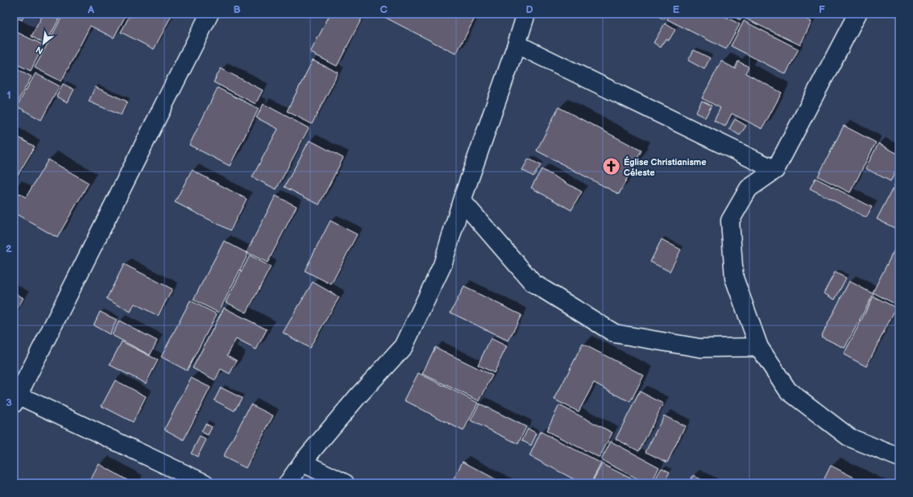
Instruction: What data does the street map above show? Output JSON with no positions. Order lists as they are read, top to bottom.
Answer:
{
  "places": {
    "church": ["Église Christianisme Céleste"]
  },
  "north": "bottom left",
  "grid": {
    "columns": [
      "A",
      "B",
      "C",
      "D",
      "E",
      "F"
    ],
    "rows": ["1", "2", "3"]
  }
}
